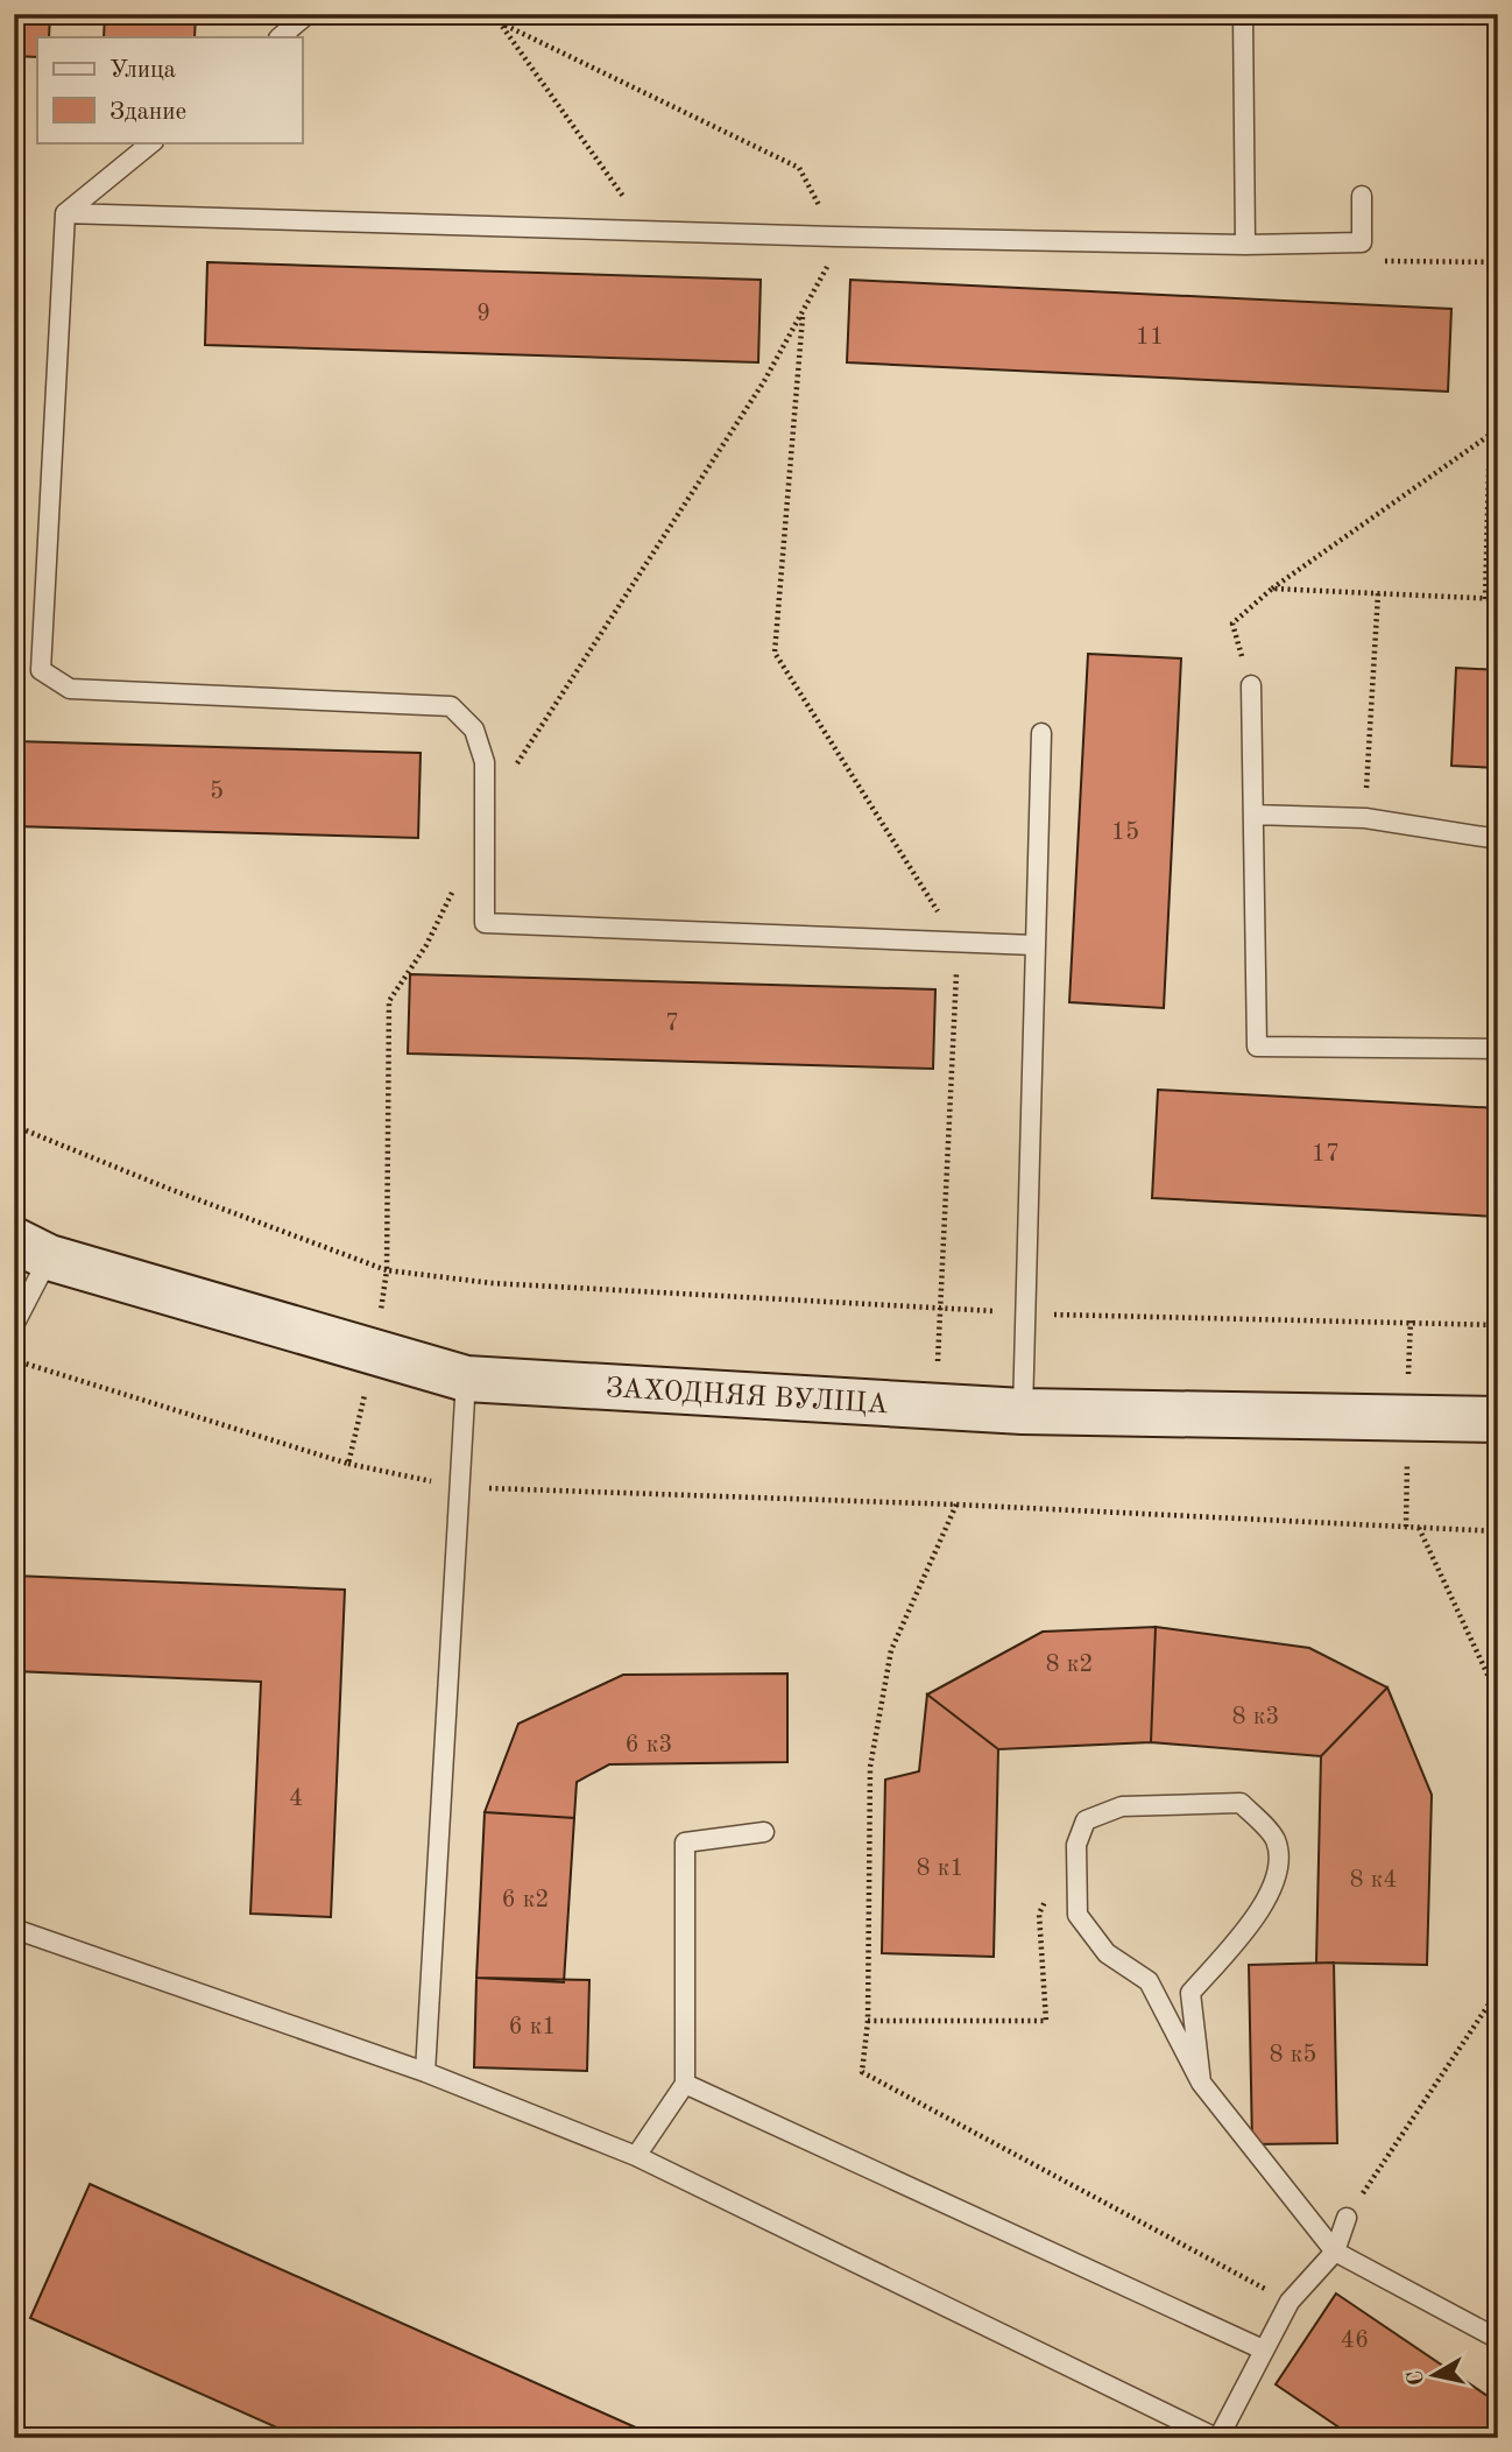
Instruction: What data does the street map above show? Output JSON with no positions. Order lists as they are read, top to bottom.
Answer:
{
  "streets": {
    "street": ["ЗАХОДНЯЯ ВУЛІЦА"]
  },
  "house_numbers": [
    "9",
    "11",
    "5",
    "15",
    "7",
    "17",
    "8 к2",
    "8 к3",
    "6 к3",
    "4",
    "8 к1",
    "8 к4",
    "6 к2",
    "6 к1",
    "8 к5",
    "46"
  ],
  "legend": ["Улица", "Здание"],
  "north": "left"
}
